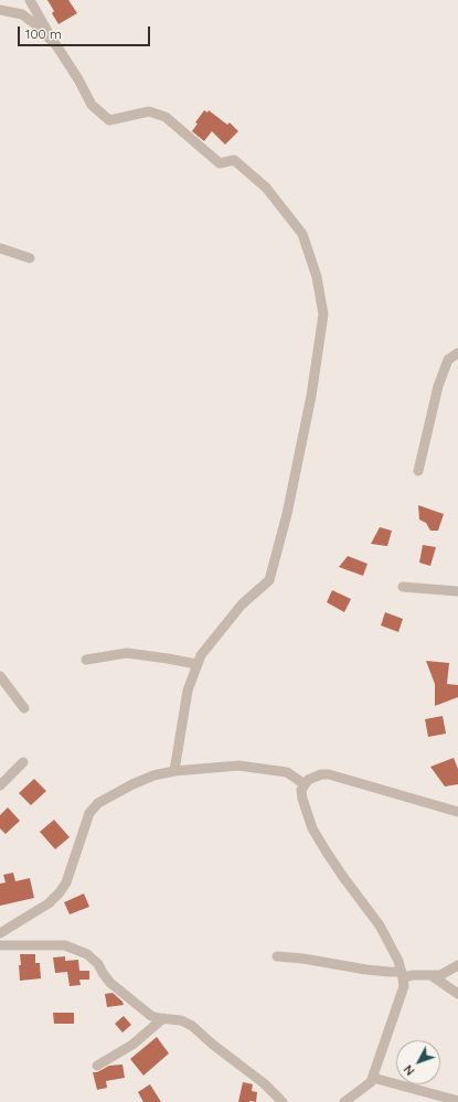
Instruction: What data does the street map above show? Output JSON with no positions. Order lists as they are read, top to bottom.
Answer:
{
  "scale_bar": "100 m",
  "north": "bottom left"
}
